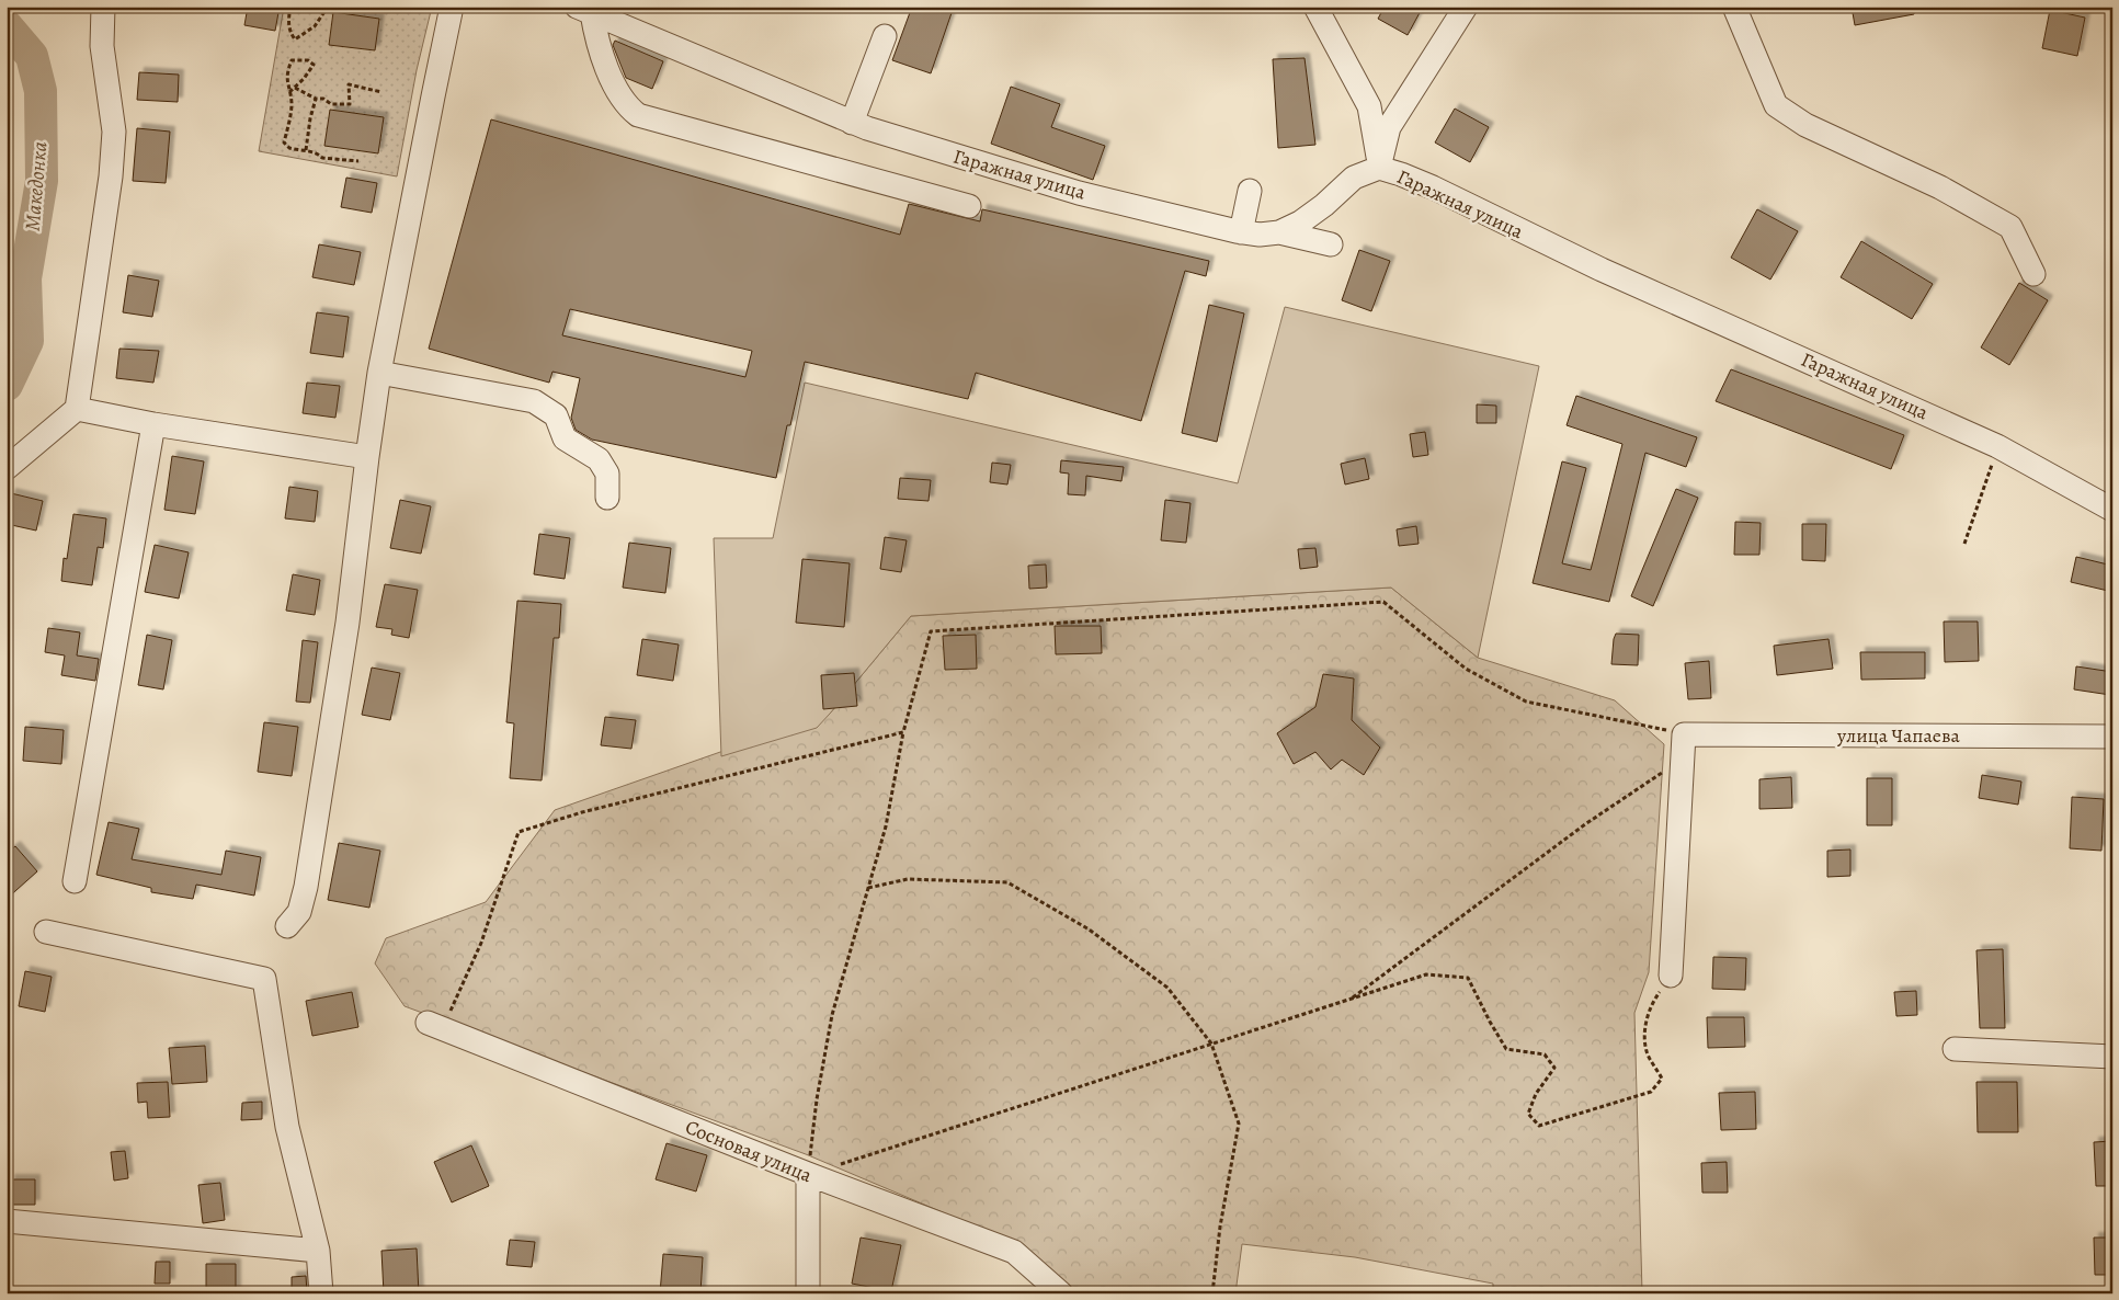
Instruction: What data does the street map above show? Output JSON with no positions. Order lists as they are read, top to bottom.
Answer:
{
  "streets": {
    "street": ["Гаражная улица", "улица Чапаева", "Сосновая улица"]
  },
  "water": ["Македонка"]
}
